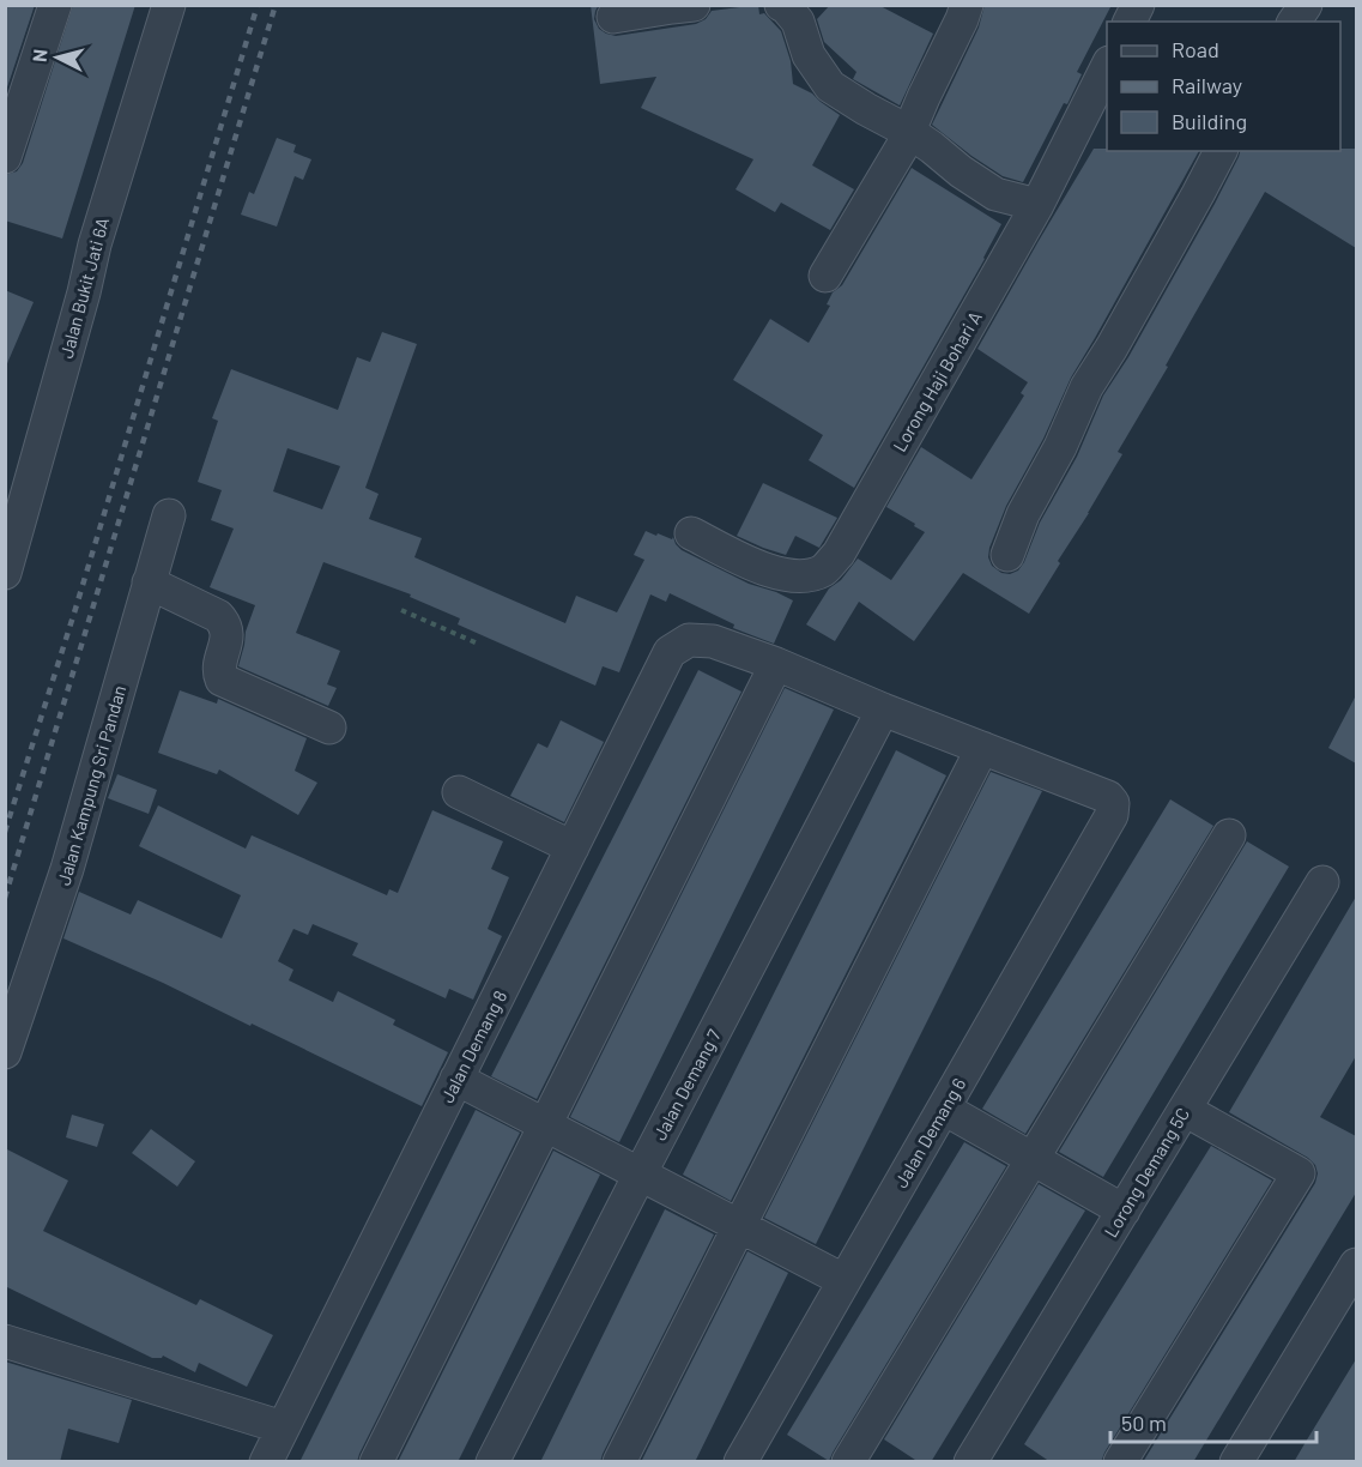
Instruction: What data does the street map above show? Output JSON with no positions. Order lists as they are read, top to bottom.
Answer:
{
  "streets": {
    "street": [
      "Jalan Bukit Jati 6A",
      "Lorong Haji Bohari A",
      "Jalan Kampung Sri Pandan",
      "Jalan Demang 8",
      "Jalan Demang 7",
      "Jalan Demang 6",
      "Lorong Demang 5C"
    ]
  },
  "legend": ["Road", "Railway", "Building"],
  "scale_bar": "50 m",
  "north": "left"
}
